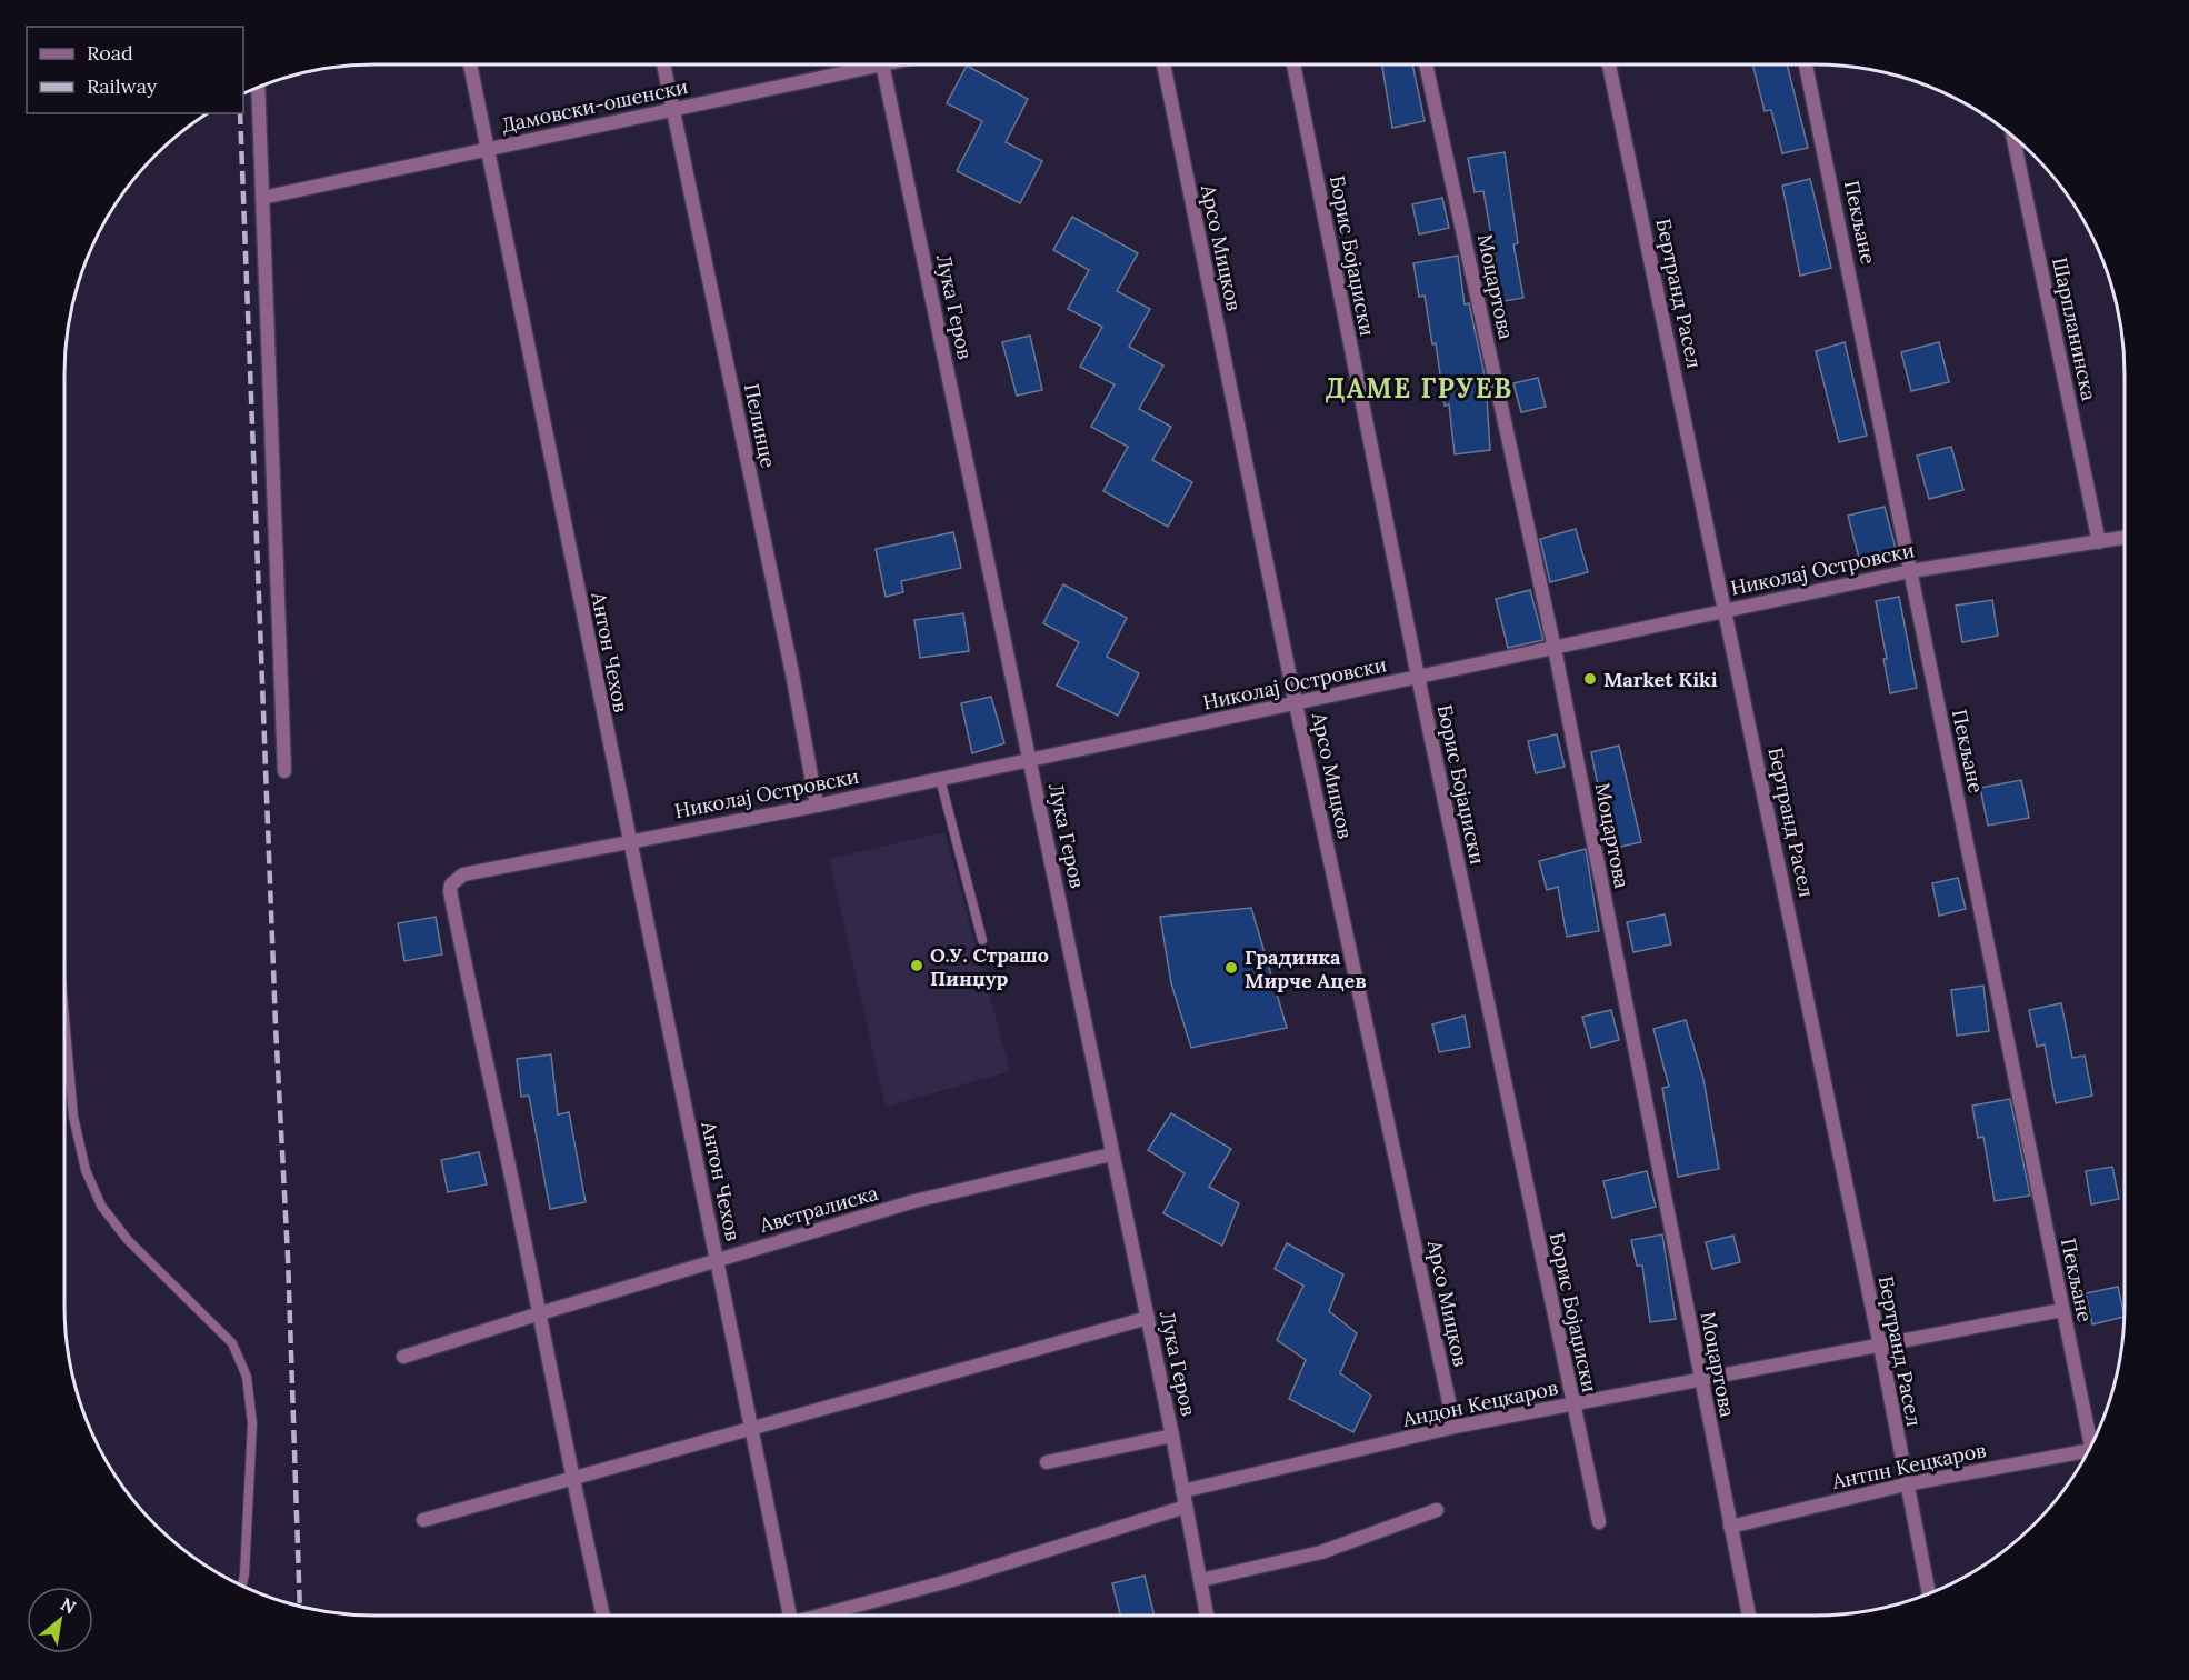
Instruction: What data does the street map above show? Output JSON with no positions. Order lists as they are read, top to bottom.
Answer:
{
  "streets": {
    "street": [
      "Дамовски-ошенски",
      "Пекљане",
      "Арсо Мицков",
      "Борис Бојаџиски",
      "Моцартова",
      "Бертранд Расел",
      "Лука Геров",
      "Шарпланинска",
      "Пелинце",
      "Николај Островски",
      "Антон Чехов",
      "Австралиска",
      "Андон Кецкаров",
      "Антпн Кецкаров"
    ]
  },
  "crossings": [
    ["Дамовски-ошенски", "Пелинце"],
    ["Дамовски-ошенски", "Антон Чехов"],
    ["Пекљане", "Николај Островски"],
    ["Пекљане", "Андон Кецкаров"],
    ["Арсо Мицков", "Николај Островски"],
    ["Арсо Мицков", "Андон Кецкаров"],
    ["Борис Бојаџиски", "Николај Островски"],
    ["Борис Бојаџиски", "Андон Кецкаров"],
    ["Моцартова", "Николај Островски"],
    ["Моцартова", "Андон Кецкаров"],
    ["Моцартова", "Антпн Кецкаров"],
    ["Бертранд Расел", "Николај Островски"],
    ["Бертранд Расел", "Андон Кецкаров"],
    ["Бертранд Расел", "Антпн Кецкаров"],
    ["Лука Геров", "Николај Островски"],
    ["Лука Геров", "Австралиска"],
    ["Лука Геров", "Андон Кецкаров"],
    ["Шарпланинска", "Николај Островски"],
    ["Пелинце", "Николај Островски"],
    ["Николај Островски", "Антон Чехов"],
    ["Николај Островски", "Австралиска"],
    ["Антон Чехов", "Австралиска"]
  ],
  "districts": ["ДАМЕ ГРУЕВ"],
  "places": ["Market Kiki", "О.У. Страшо Пинџур", "Градинка Мирче Ацев"],
  "legend": ["Road", "Railway"],
  "north": "top right"
}
